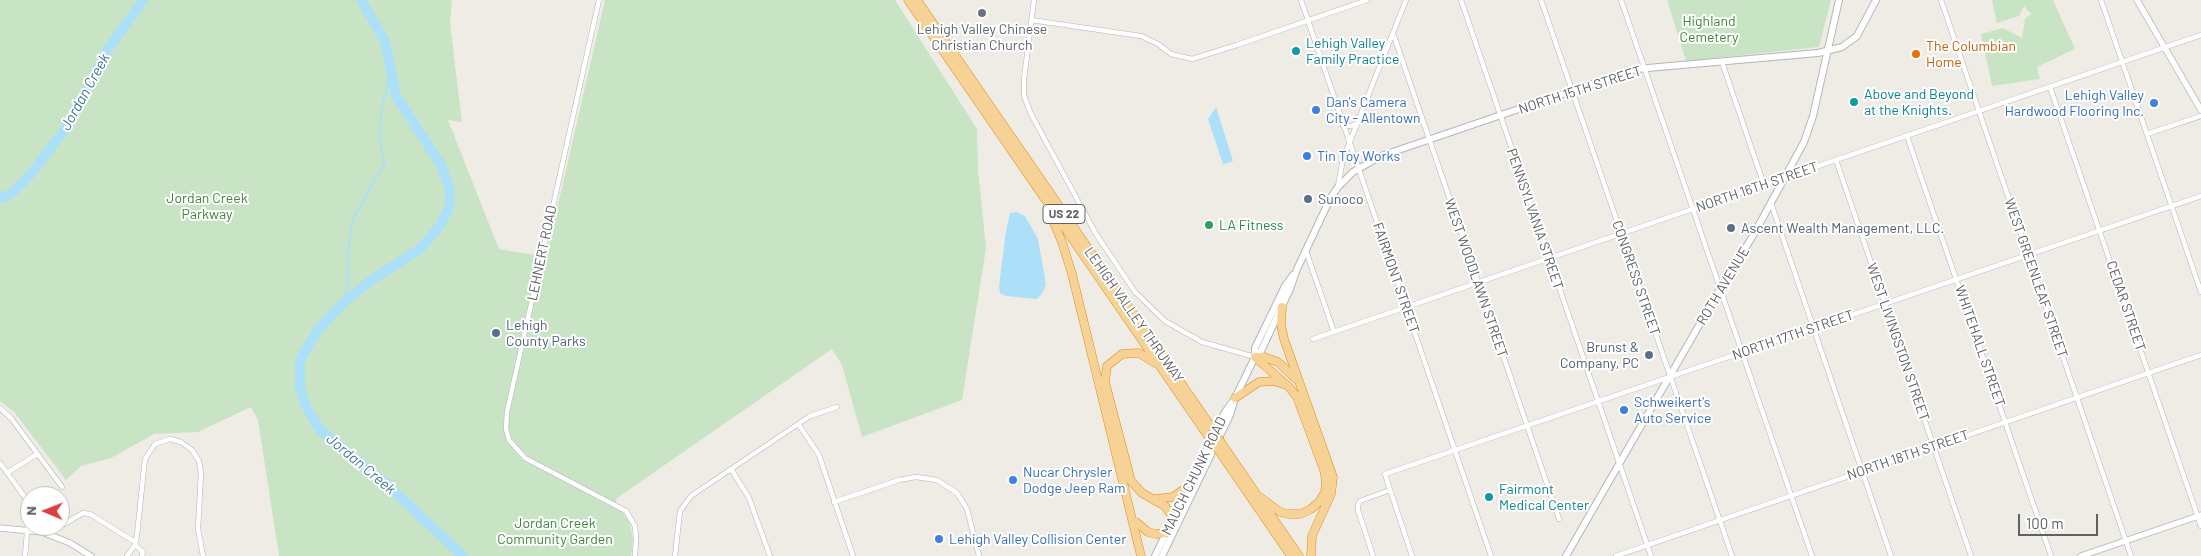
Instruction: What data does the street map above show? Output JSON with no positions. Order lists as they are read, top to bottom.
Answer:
{
  "streets": {
    "highway": ["US 22", "LEHIGH VALLEY THRUWAY"],
    "main road": ["NORTH 15TH STREET", "ROTH AVENUE", "MAUCH CHUNK ROAD"],
    "street": [
      "NORTH 16TH STREET",
      "PENNSYLVANIA STREET",
      "LEHNERT ROAD",
      "FAIRMONT STREET",
      "WEST WOODLAWN STREET",
      "CONGRESS STREET",
      "WEST GREENLEAF STREET",
      "CEDAR STREET",
      "NORTH 17TH STREET",
      "WEST LIVINGSTON STREET",
      "WHITEHALL STREET",
      "NORTH 18TH STREET"
    ]
  },
  "crossings": [
    ["NORTH 15TH STREET", "PENNSYLVANIA STREET"],
    ["NORTH 15TH STREET", "FAIRMONT STREET"],
    ["NORTH 15TH STREET", "WEST WOODLAWN STREET"],
    ["NORTH 15TH STREET", "CONGRESS STREET"],
    ["NORTH 15TH STREET", "ROTH AVENUE"],
    ["NORTH 15TH STREET", "MAUCH CHUNK ROAD"],
    ["NORTH 16TH STREET", "PENNSYLVANIA STREET"],
    ["NORTH 16TH STREET", "FAIRMONT STREET"],
    ["NORTH 16TH STREET", "WEST WOODLAWN STREET"],
    ["NORTH 16TH STREET", "CONGRESS STREET"],
    ["NORTH 16TH STREET", "WEST GREENLEAF STREET"],
    ["NORTH 16TH STREET", "ROTH AVENUE"],
    ["NORTH 16TH STREET", "CEDAR STREET"],
    ["NORTH 16TH STREET", "WEST LIVINGSTON STREET"],
    ["NORTH 16TH STREET", "WHITEHALL STREET"],
    ["PENNSYLVANIA STREET", "ROTH AVENUE"],
    ["PENNSYLVANIA STREET", "NORTH 17TH STREET"],
    ["PENNSYLVANIA STREET", "NORTH 18TH STREET"],
    ["FAIRMONT STREET", "NORTH 17TH STREET"],
    ["FAIRMONT STREET", "MAUCH CHUNK ROAD"],
    ["WEST WOODLAWN STREET", "NORTH 17TH STREET"],
    ["WEST WOODLAWN STREET", "MAUCH CHUNK ROAD"],
    ["CONGRESS STREET", "ROTH AVENUE"],
    ["CONGRESS STREET", "NORTH 17TH STREET"],
    ["CONGRESS STREET", "NORTH 18TH STREET"],
    ["WEST GREENLEAF STREET", "NORTH 17TH STREET"],
    ["WEST GREENLEAF STREET", "NORTH 18TH STREET"],
    ["ROTH AVENUE", "NORTH 17TH STREET"],
    ["CEDAR STREET", "NORTH 17TH STREET"],
    ["CEDAR STREET", "NORTH 18TH STREET"],
    ["NORTH 17TH STREET", "WEST LIVINGSTON STREET"],
    ["NORTH 17TH STREET", "WHITEHALL STREET"],
    ["WEST LIVINGSTON STREET", "NORTH 18TH STREET"],
    ["WHITEHALL STREET", "NORTH 18TH STREET"]
  ],
  "water": ["Jordan Creek"],
  "parks": ["Highland Cemetery", "Jordan Creek Parkway", "Jordan Creek Community Garden"],
  "places": [
    "Lehigh Valley Chinese Christian Church",
    "Lehigh Valley Family Practice",
    "The Columbian Home",
    "Above and Beyond at the Knights.",
    "Lehigh Valley Hardwood Flooring Inc.",
    "Dan's Camera City - Allentown",
    "Tin Toy Works",
    "Sunoco",
    "LA Fitness",
    "Ascent Wealth Management, LLC.",
    "Lehigh County Parks",
    "Brunst & Company, PC",
    "Schweikert's Auto Service",
    "Nucar Chrysler Dodge Jeep Ram",
    "Fairmont Medical Center",
    "Lehigh Valley Collision Center"
  ],
  "scale_bar": "100 m",
  "north": "left"
}
